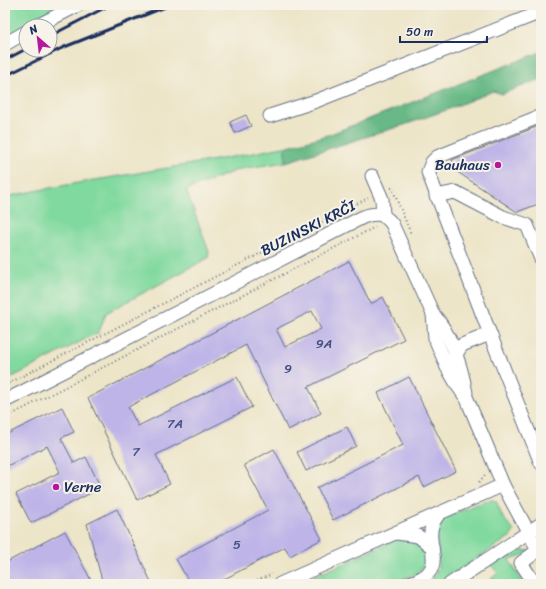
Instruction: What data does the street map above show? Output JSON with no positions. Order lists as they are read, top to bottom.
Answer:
{
  "streets": {
    "street": ["BUZINSKI KRČI"]
  },
  "places": ["Bauhaus", "Verne"],
  "house_numbers": [
    "9A",
    "9",
    "7A",
    "7",
    "5"
  ],
  "scale_bar": "50 m",
  "north": "top left"
}
